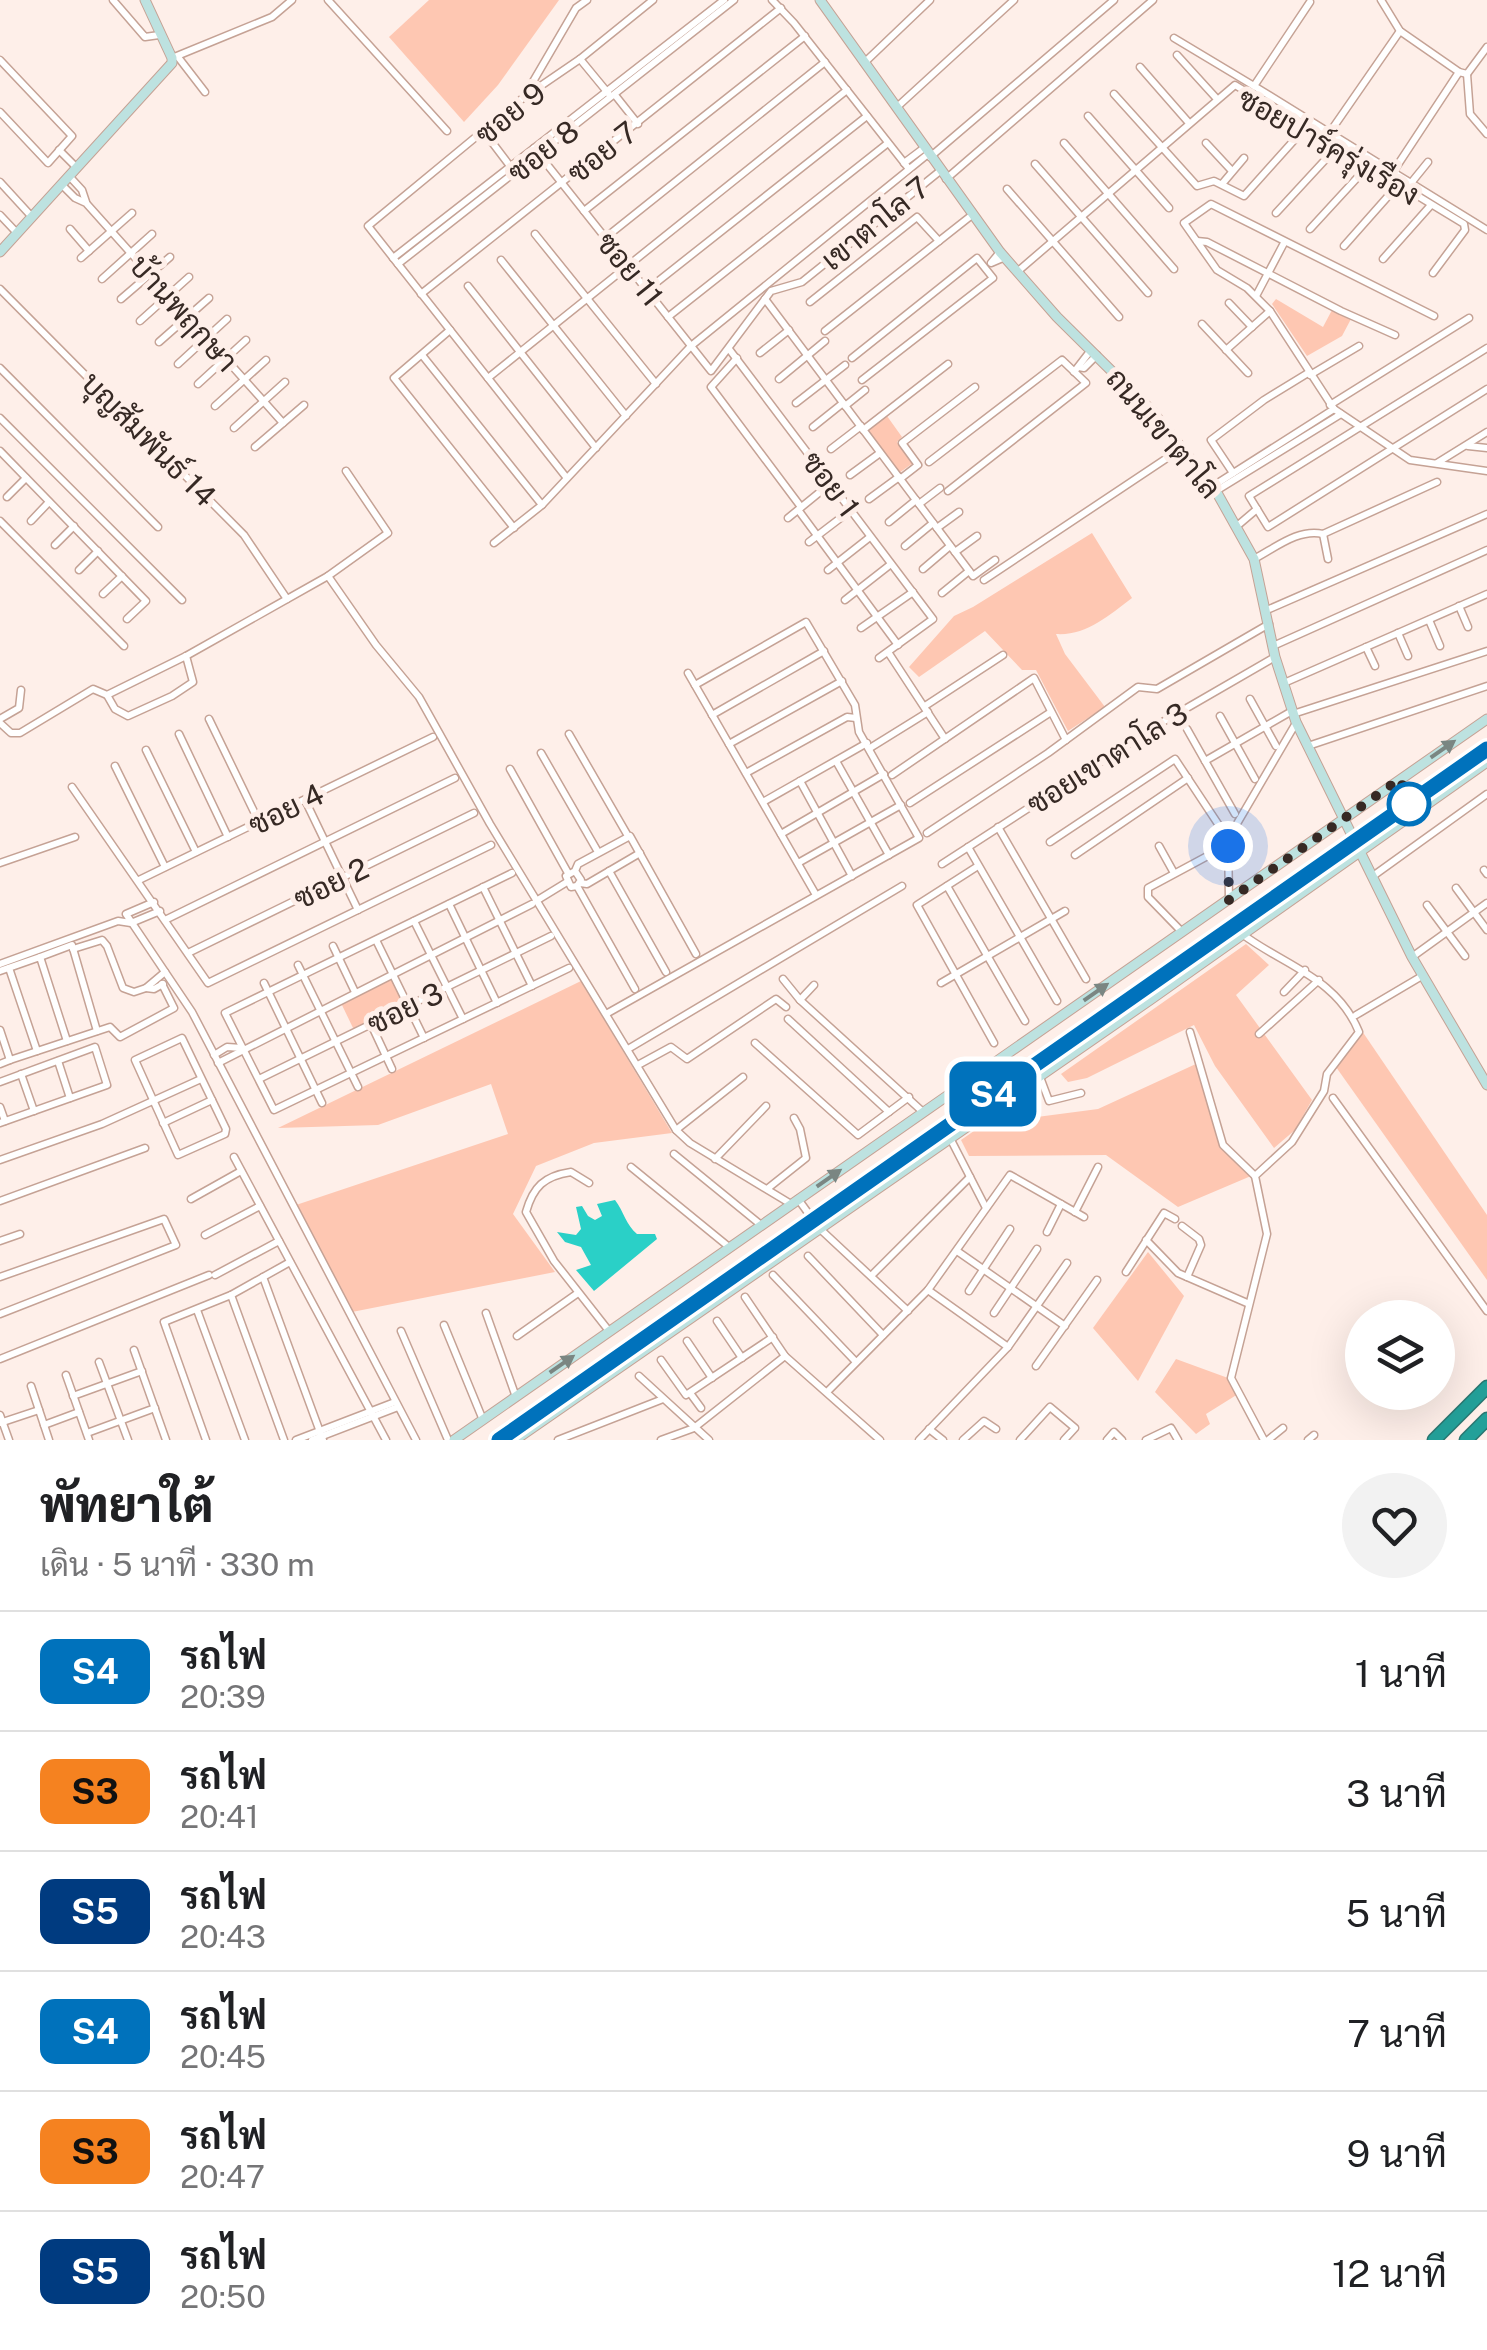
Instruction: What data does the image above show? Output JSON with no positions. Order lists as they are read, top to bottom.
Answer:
{
  "streets": {
    "street": [
      "ซอย 9",
      "ซอยปาร์ครุ่งเรือง",
      "ซอย 8",
      "ซอย 7",
      "เขาตาโล 7",
      "ซอย 11",
      "บ้านพฤกษา",
      "ถนนเขาตาโล",
      "บุญสัมพันธ์ 14",
      "ซอย 1",
      "ซอยเขาตาโล 3",
      "ซอย 4",
      "ซอย 2",
      "ซอย 3"
    ]
  },
  "crossings": [
    ["ซอย 9", "ซอย 8"],
    ["ซอยปาร์ครุ่งเรือง", "ถนนเขาตาโล"],
    ["ซอย 8", "ซอย 11"],
    ["ซอย 7", "ซอย 11"],
    ["เขาตาโล 7", "ถนนเขาตาโล"],
    ["เขาตาโล 7", "ซอย 1"],
    ["ถนนเขาตาโล", "ซอยเขาตาโล 3"]
  ],
  "page": {
    "on_map": "S4",
    "heading": ["พัทยาใต้", "เดิน · 5 นาที · 330 m"],
    "list": [
      {
        "mark": "S4",
        "name": "รถไฟ",
        "note": "20:39",
        "value": "1 นาที"
      },
      {
        "mark": "S3",
        "name": "รถไฟ",
        "note": "20:41",
        "value": "3 นาที"
      },
      {
        "mark": "S5",
        "name": "รถไฟ",
        "note": "20:43",
        "value": "5 นาที"
      },
      {
        "mark": "S4",
        "name": "รถไฟ",
        "note": "20:45",
        "value": "7 นาที"
      },
      {
        "mark": "S3",
        "name": "รถไฟ",
        "note": "20:47",
        "value": "9 นาที"
      },
      {
        "mark": "S5",
        "name": "รถไฟ",
        "note": "20:50",
        "value": "12 นาที"
      }
    ]
  }
}
